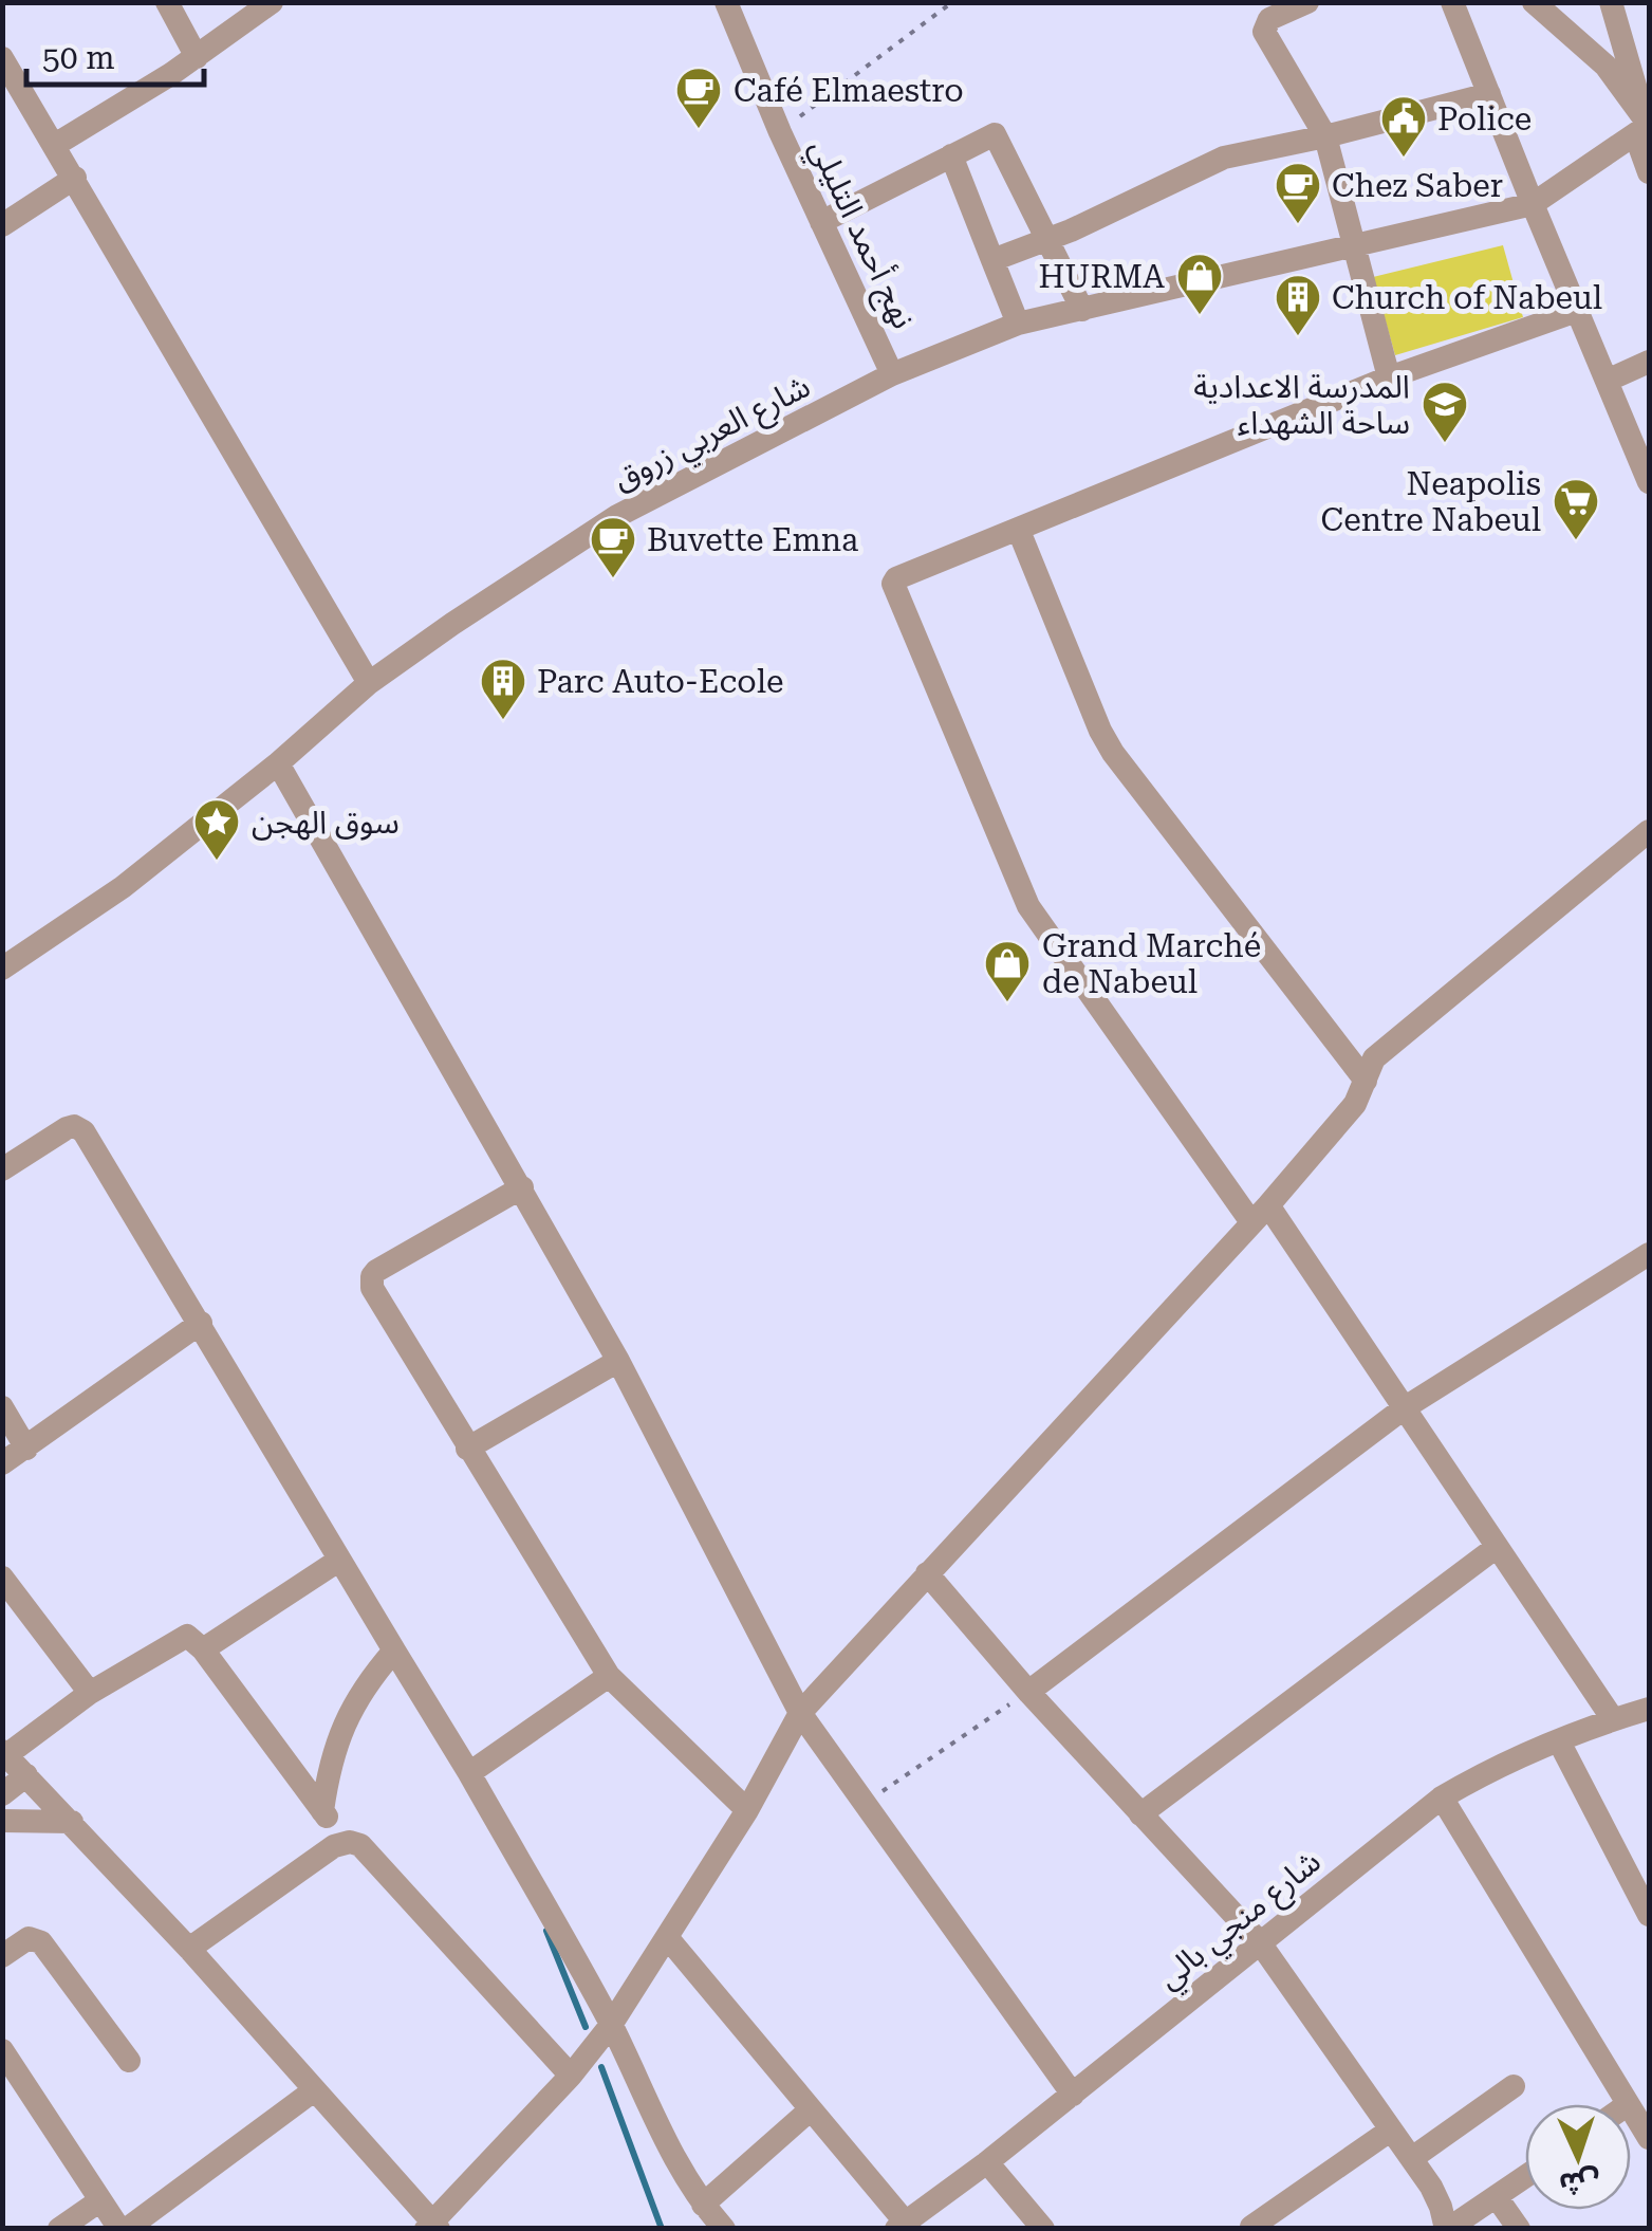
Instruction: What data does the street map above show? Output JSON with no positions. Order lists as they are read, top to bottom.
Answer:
{
  "streets": {
    "street": ["نهج أحمد التليلي", "شارع العربي زروق", "شارع منجي بالي"]
  },
  "crossings": [
    ["نهج أحمد التليلي", "شارع العربي زروق"]
  ],
  "places": {
    "cafe": ["Café Elmaestro", "Chez Saber", "Buvette Emna"],
    "public building": ["Police"],
    "shop": ["HURMA", "Grand Marché de Nabeul"],
    "building": ["Church of Nabeul", "Parc Auto-Ecole"],
    "school or university": ["المدرسة الاعدادية ساحة الشهداء"],
    "supermarket": ["Neapolis Centre Nabeul"],
    "place": ["سوق الهجن"]
  },
  "scale_bar": "50 m",
  "north": "bottom"
}
